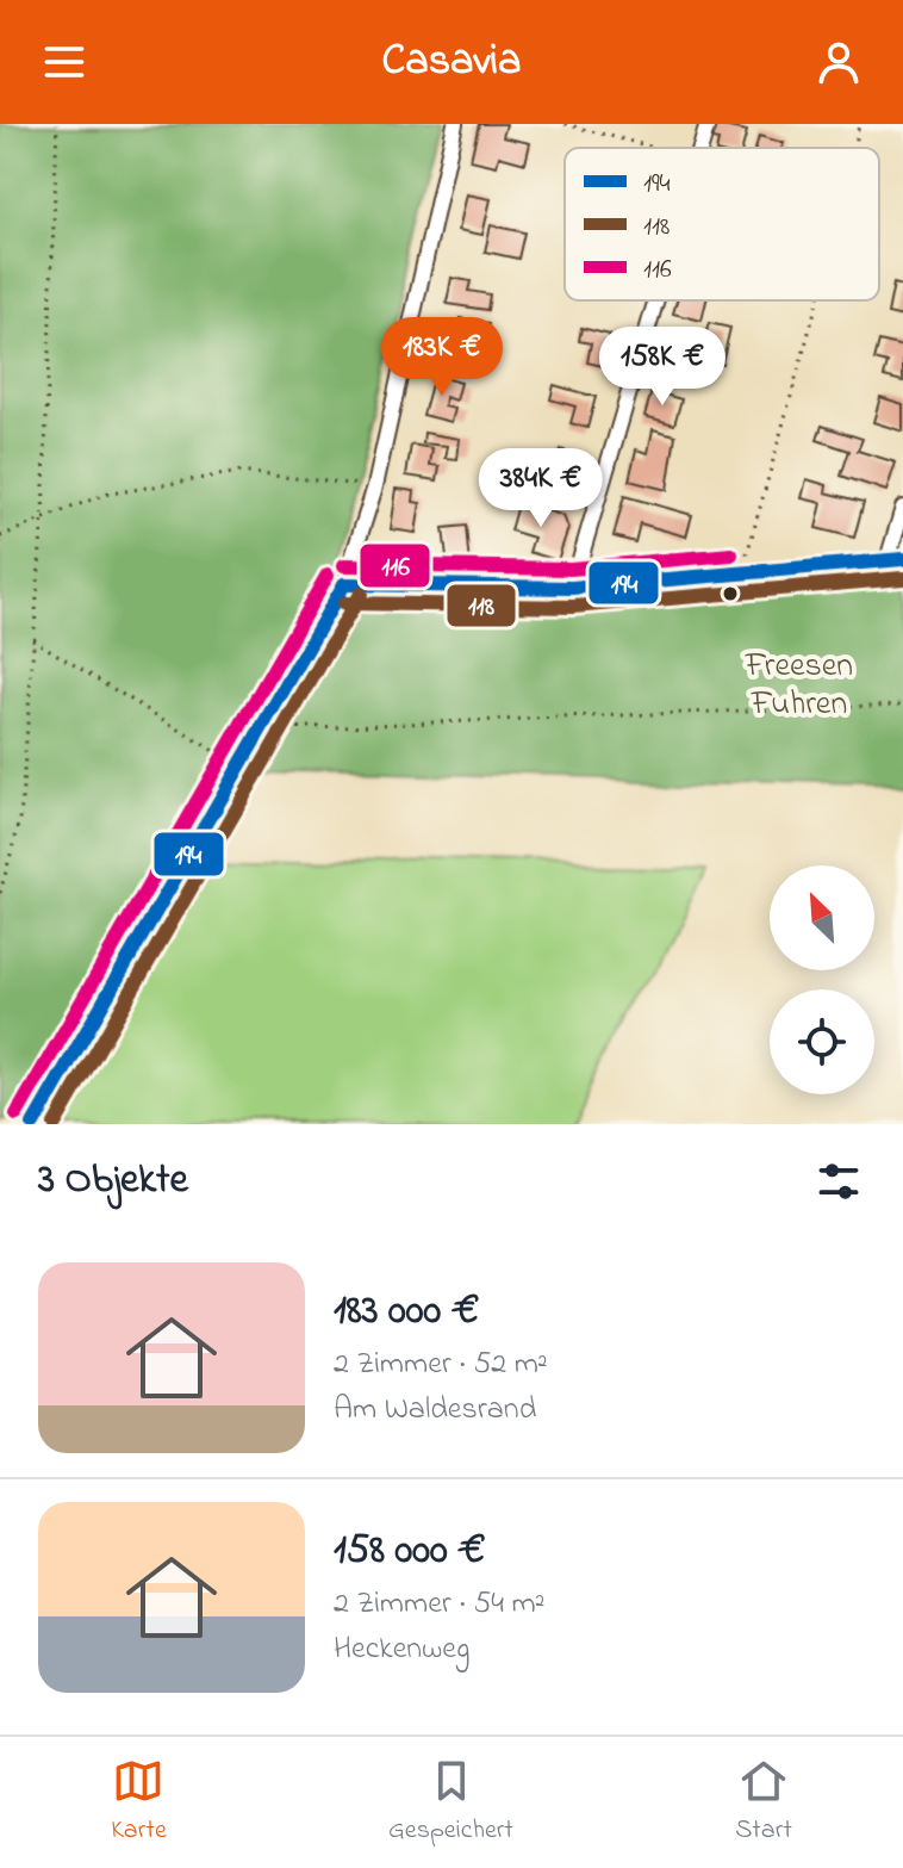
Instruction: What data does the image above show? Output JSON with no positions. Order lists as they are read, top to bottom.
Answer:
{
  "parks": ["Freesen Fuhren"],
  "lines": ["transit line 116", "transit line 194", "transit line 118"],
  "legend": ["194", "118", "116"],
  "north": "top left",
  "page": {
    "header": "Casavia",
    "price": ["183K €", "158K €", "384K €"],
    "heading": "3 Objekte",
    "list": [
      {
        "name": "183 000 €",
        "note": "2 Zimmer · 52 m² · Am Waldesrand"
      },
      {
        "name": "158 000 €",
        "note": "2 Zimmer · 54 m² · Heckenweg"
      }
    ],
    "tabs": ["Karte", "Gespeichert", "Start"]
  }
}
